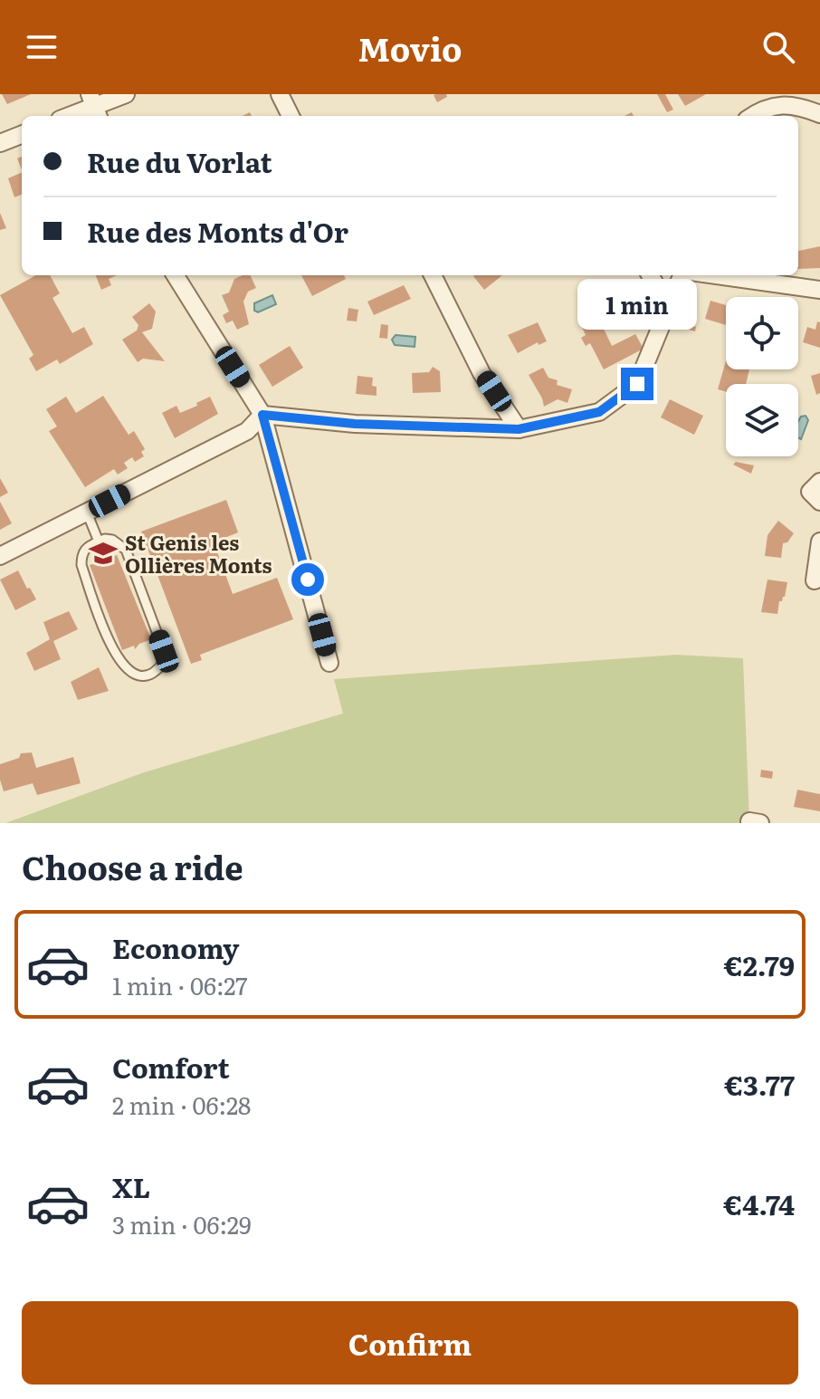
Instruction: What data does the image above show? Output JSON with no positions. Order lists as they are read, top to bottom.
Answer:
{
  "places": {
    "school or university": ["St Genis les Ollières Monts"]
  },
  "page": {
    "header": "Movio",
    "banner": ["Rue du Vorlat", "Rue des Monts d'Or"],
    "bubble": "1 min",
    "heading": "Choose a ride",
    "list": [
      {
        "name": "Economy",
        "note": "1 min · 06:27",
        "value": "€2.79"
      },
      {
        "name": "Comfort",
        "note": "2 min · 06:28",
        "value": "€3.77"
      },
      {
        "name": "XL",
        "note": "3 min · 06:29",
        "value": "€4.74"
      }
    ],
    "buttons": "Confirm"
  }
}
